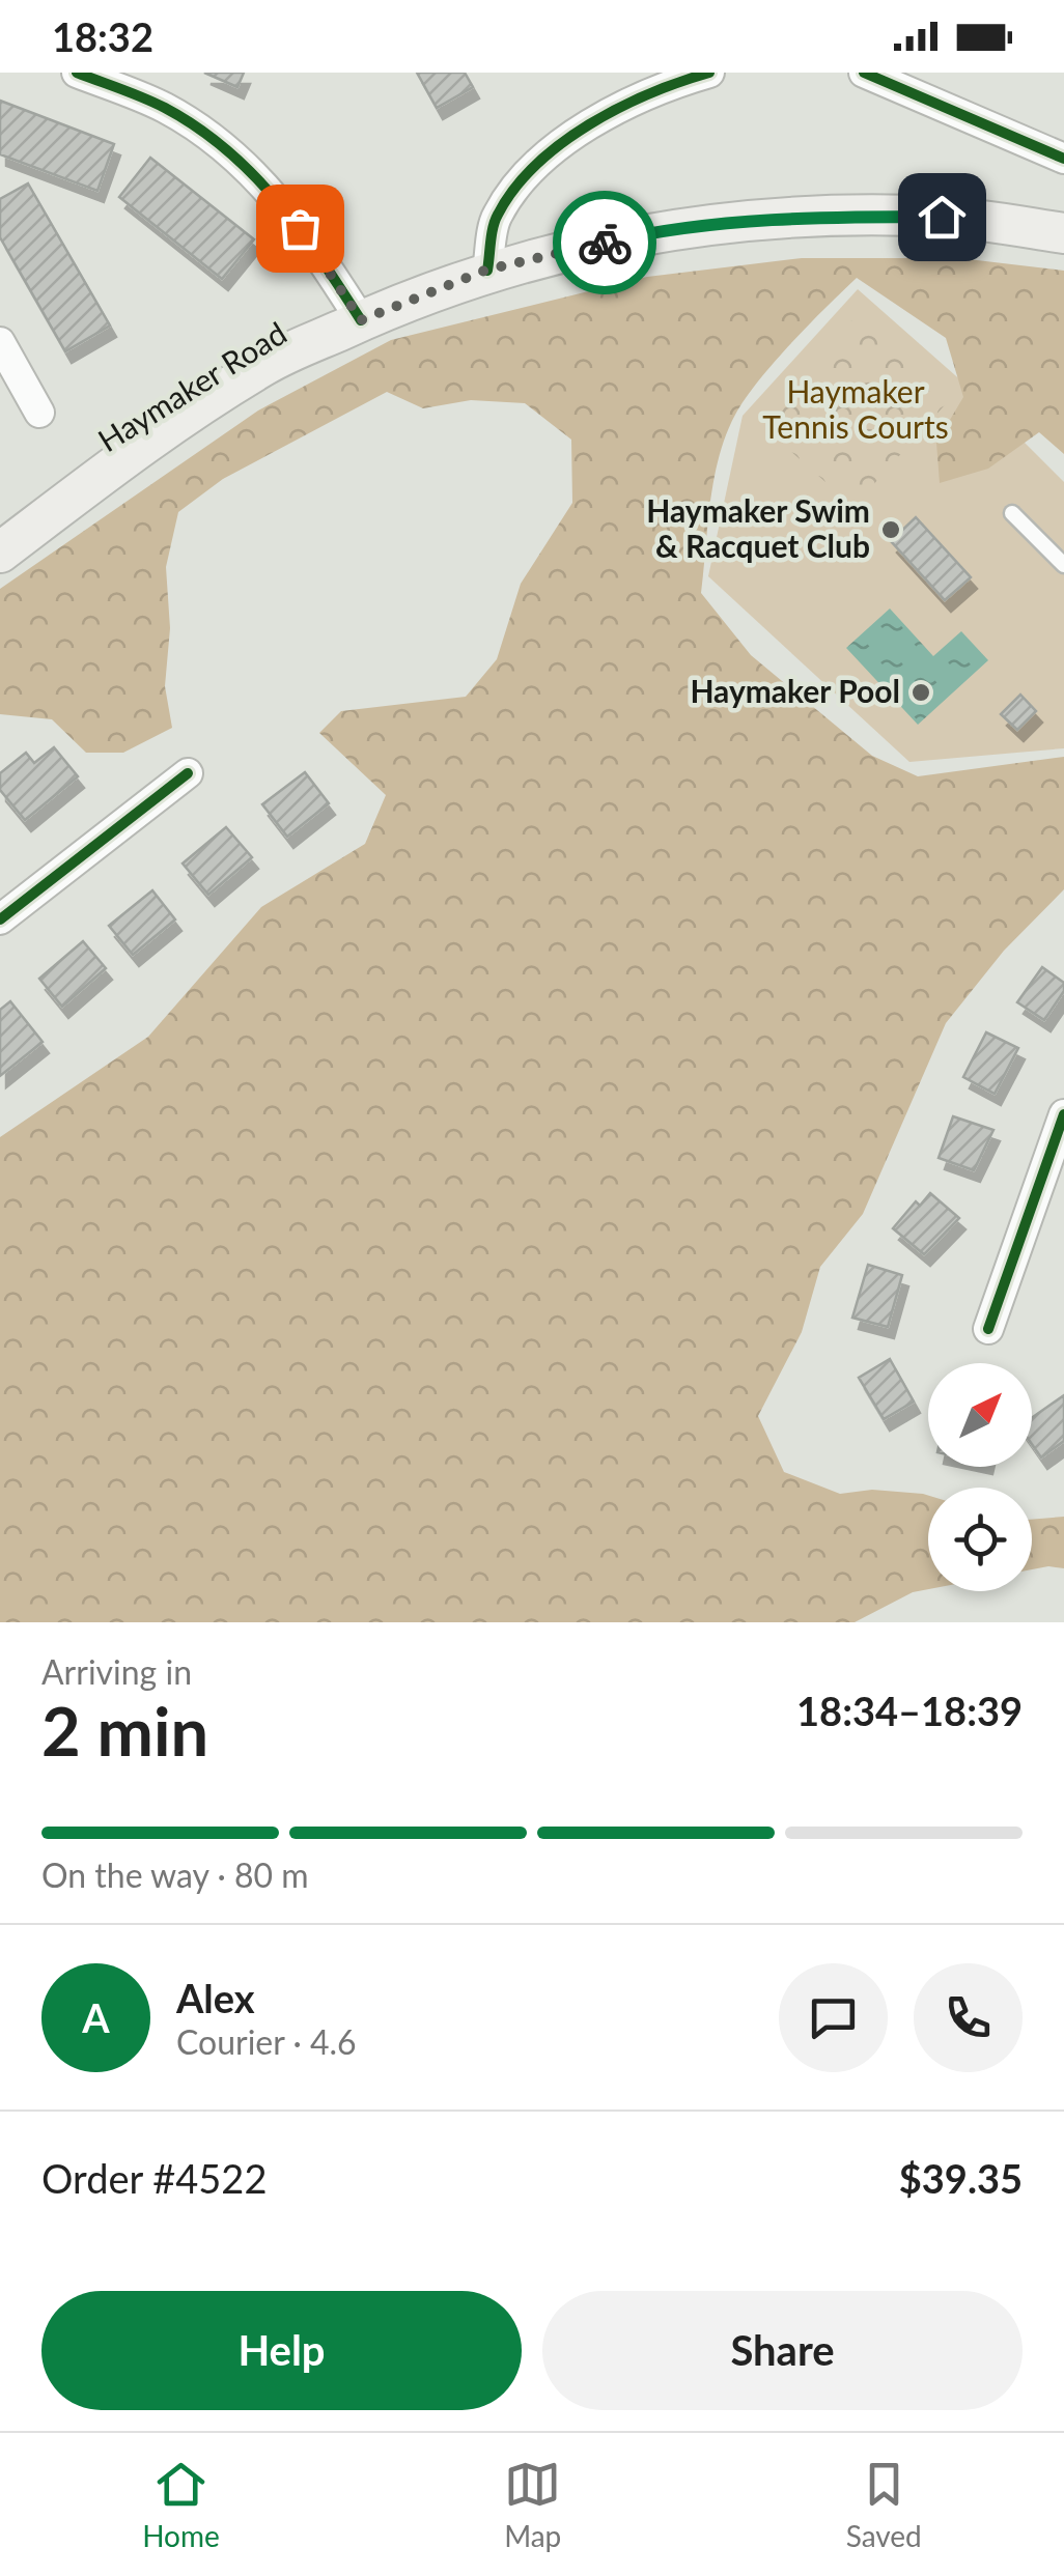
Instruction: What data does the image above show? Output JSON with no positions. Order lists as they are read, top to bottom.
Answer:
{
  "streets": {
    "main road": ["Haymaker Road"]
  },
  "parks": ["Haymaker Tennis Courts"],
  "places": ["Haymaker Swim & Racquet Club", "Haymaker Pool"],
  "north": "top right",
  "page": {
    "status": "18:32",
    "heading": ["2 min", "Arriving in", "18:34–18:39"],
    "panel": [
      "Alex",
      "Courier · 4.6",
      "Order #4522",
      "$39.35"
    ],
    "bar": "On the way · 80 m",
    "round": "A",
    "buttons": ["Help", "Share"],
    "tabs": ["Home", "Map", "Saved"]
  }
}
